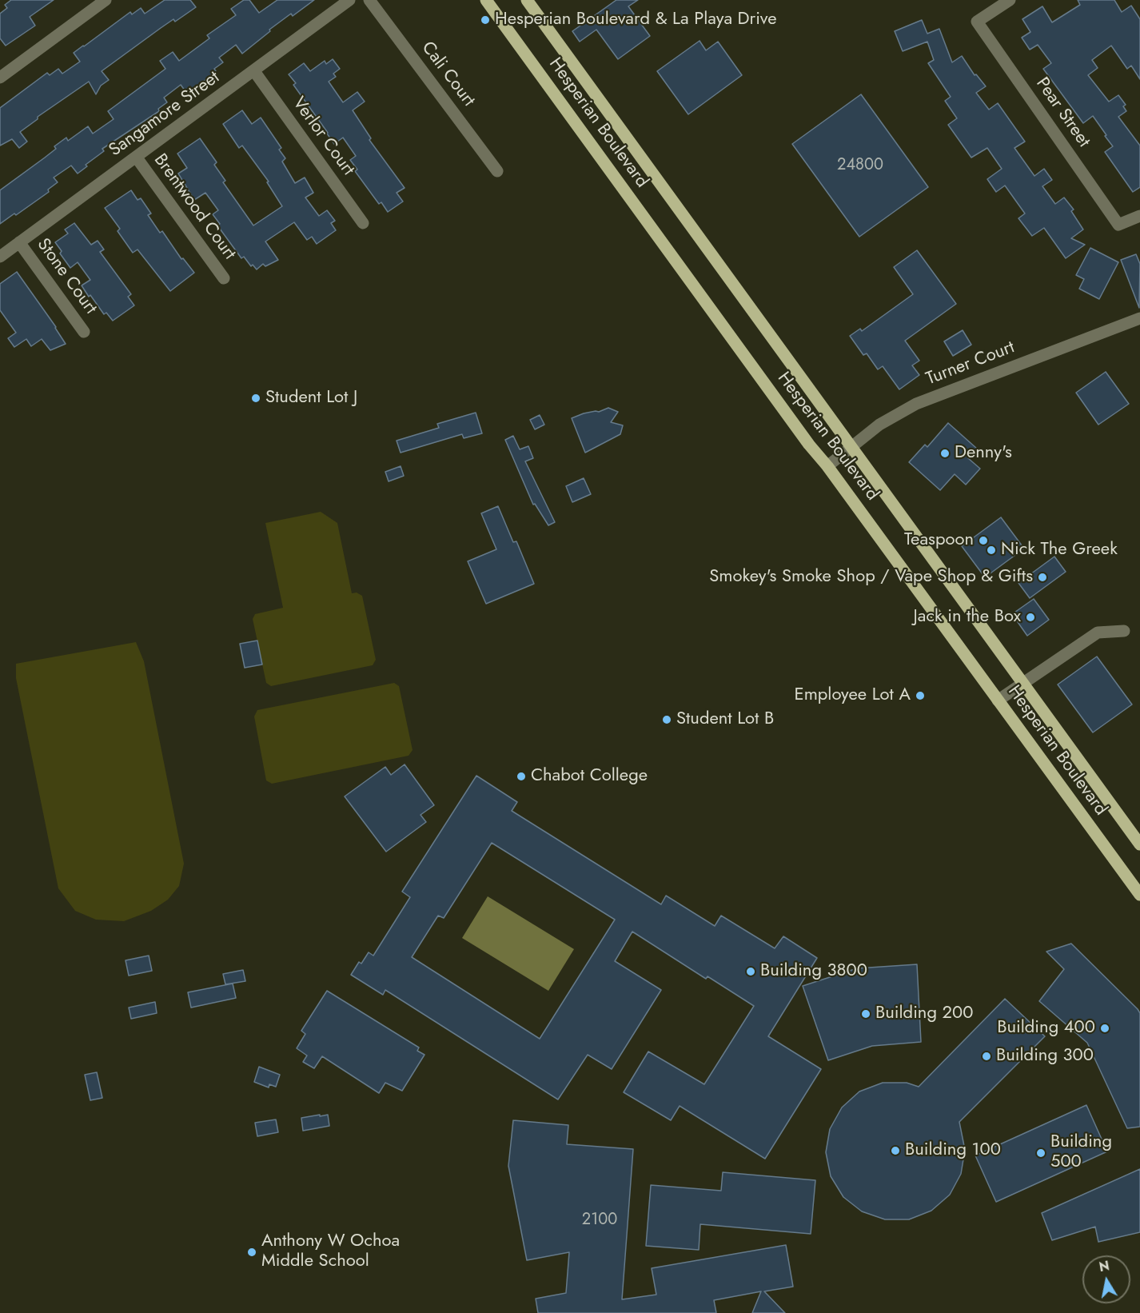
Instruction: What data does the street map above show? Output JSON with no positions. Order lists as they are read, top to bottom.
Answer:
{
  "streets": {
    "main road": ["Hesperian Boulevard"],
    "street": [
      "Cali Court",
      "Pear Street",
      "Sangamore Street",
      "Verlor Court",
      "Brentwood Court",
      "Stone Court",
      "Turner Court"
    ]
  },
  "crossings": [
    ["Sangamore Street", "Verlor Court"],
    ["Sangamore Street", "Brentwood Court"],
    ["Sangamore Street", "Stone Court"],
    ["Hesperian Boulevard", "Turner Court"]
  ],
  "places": [
    "Hesperian Boulevard & La Playa Drive",
    "Student Lot J",
    "Denny's",
    "Teaspoon",
    "Nick The Greek",
    "Smokey's Smoke Shop / Vape Shop & Gifts",
    "Jack in the Box",
    "Employee Lot A",
    "Student Lot B",
    "Chabot College",
    "Building 3800",
    "Building 200",
    "Building 400",
    "Building 300",
    "Building 100",
    "Building 500",
    "Anthony W Ochoa Middle School"
  ],
  "house_numbers": ["24800", "2100"],
  "north": "top"
}
